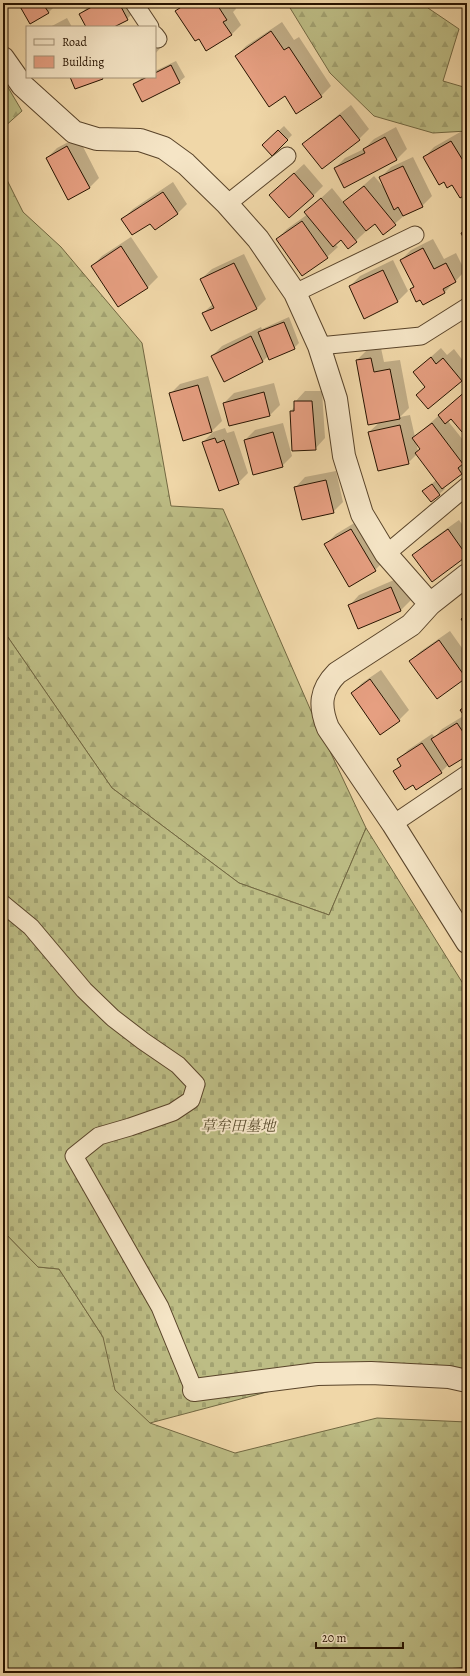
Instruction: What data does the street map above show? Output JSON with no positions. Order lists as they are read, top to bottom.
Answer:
{
  "parks": ["草牟田墓地"],
  "legend": ["Road", "Building"],
  "scale_bar": "20 m"
}
